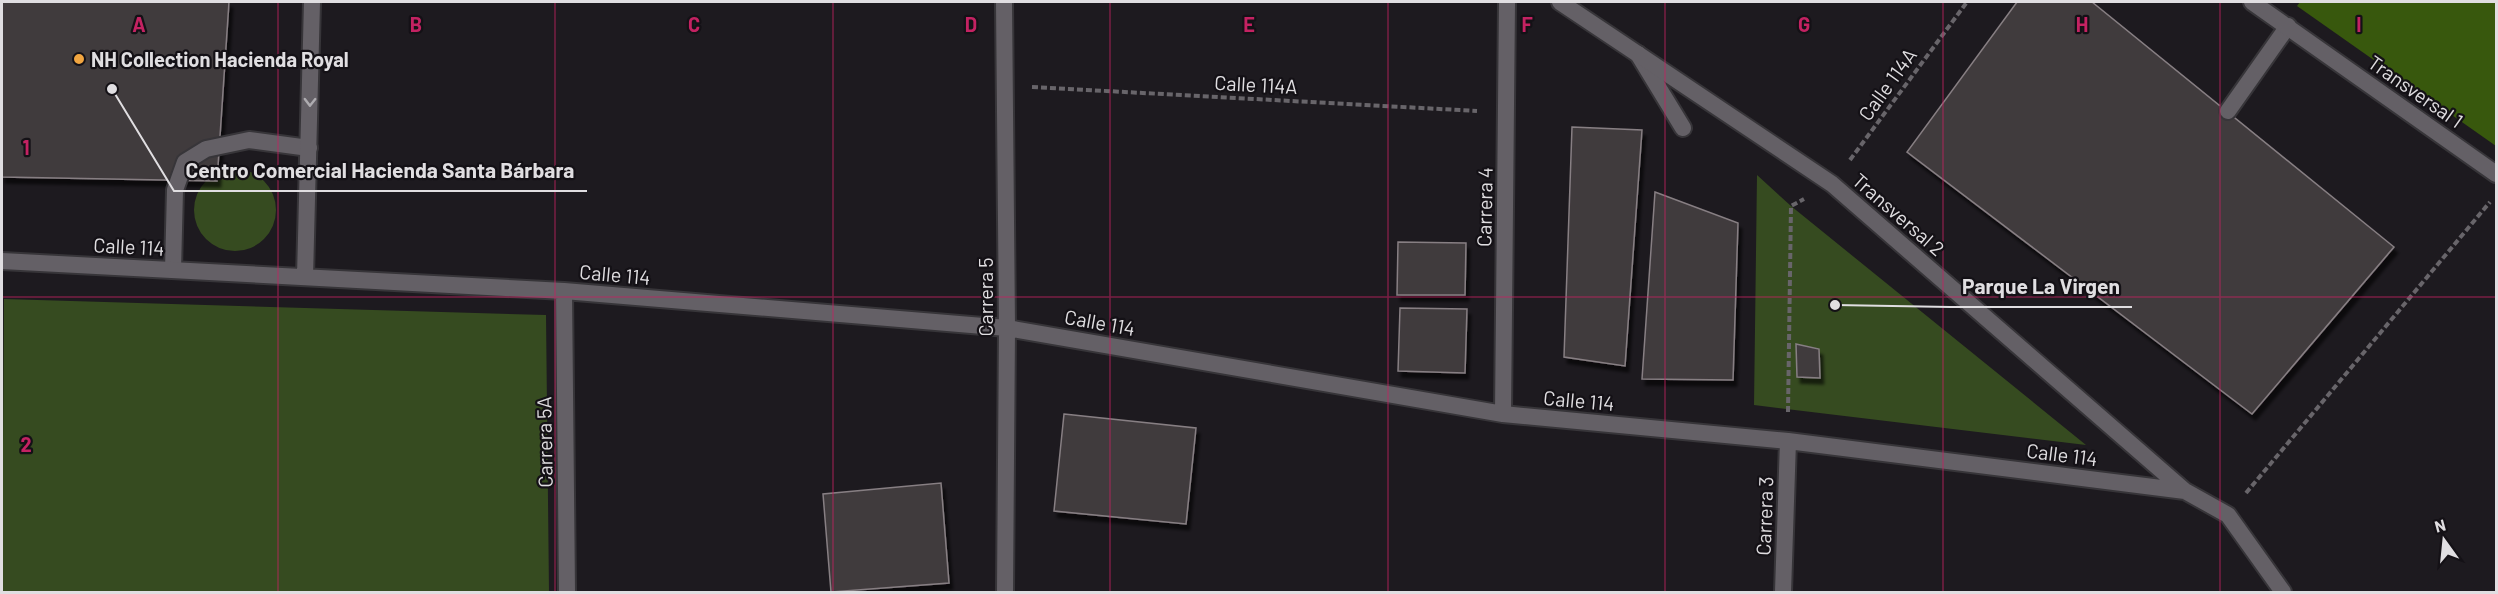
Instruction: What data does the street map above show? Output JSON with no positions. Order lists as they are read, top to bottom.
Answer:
{
  "streets": {
    "street": [
      "Transversal 1",
      "Carrera 4",
      "Transversal 2",
      "Calle 114",
      "Carrera 5",
      "Carrera 5A",
      "Carrera 3"
    ],
    "path": ["Calle 114A"]
  },
  "crossings": [
    ["Calle 114A", "Carrera 4"],
    ["Calle 114A", "Transversal 2"],
    ["Calle 114A", "Carrera 5"],
    ["Carrera 4", "Calle 114"],
    ["Transversal 2", "Calle 114"],
    ["Calle 114", "Carrera 5"],
    ["Calle 114", "Carrera 5A"],
    ["Calle 114", "Carrera 3"]
  ],
  "places": ["NH Collection Hacienda Royal", "Centro Comercial Hacienda Santa Bárbara", "Parque La Virgen"],
  "north": "top",
  "grid": {
    "columns": [
      "A",
      "B",
      "C",
      "D",
      "E",
      "F",
      "G",
      "H",
      "I"
    ],
    "rows": ["1", "2"]
  }
}
